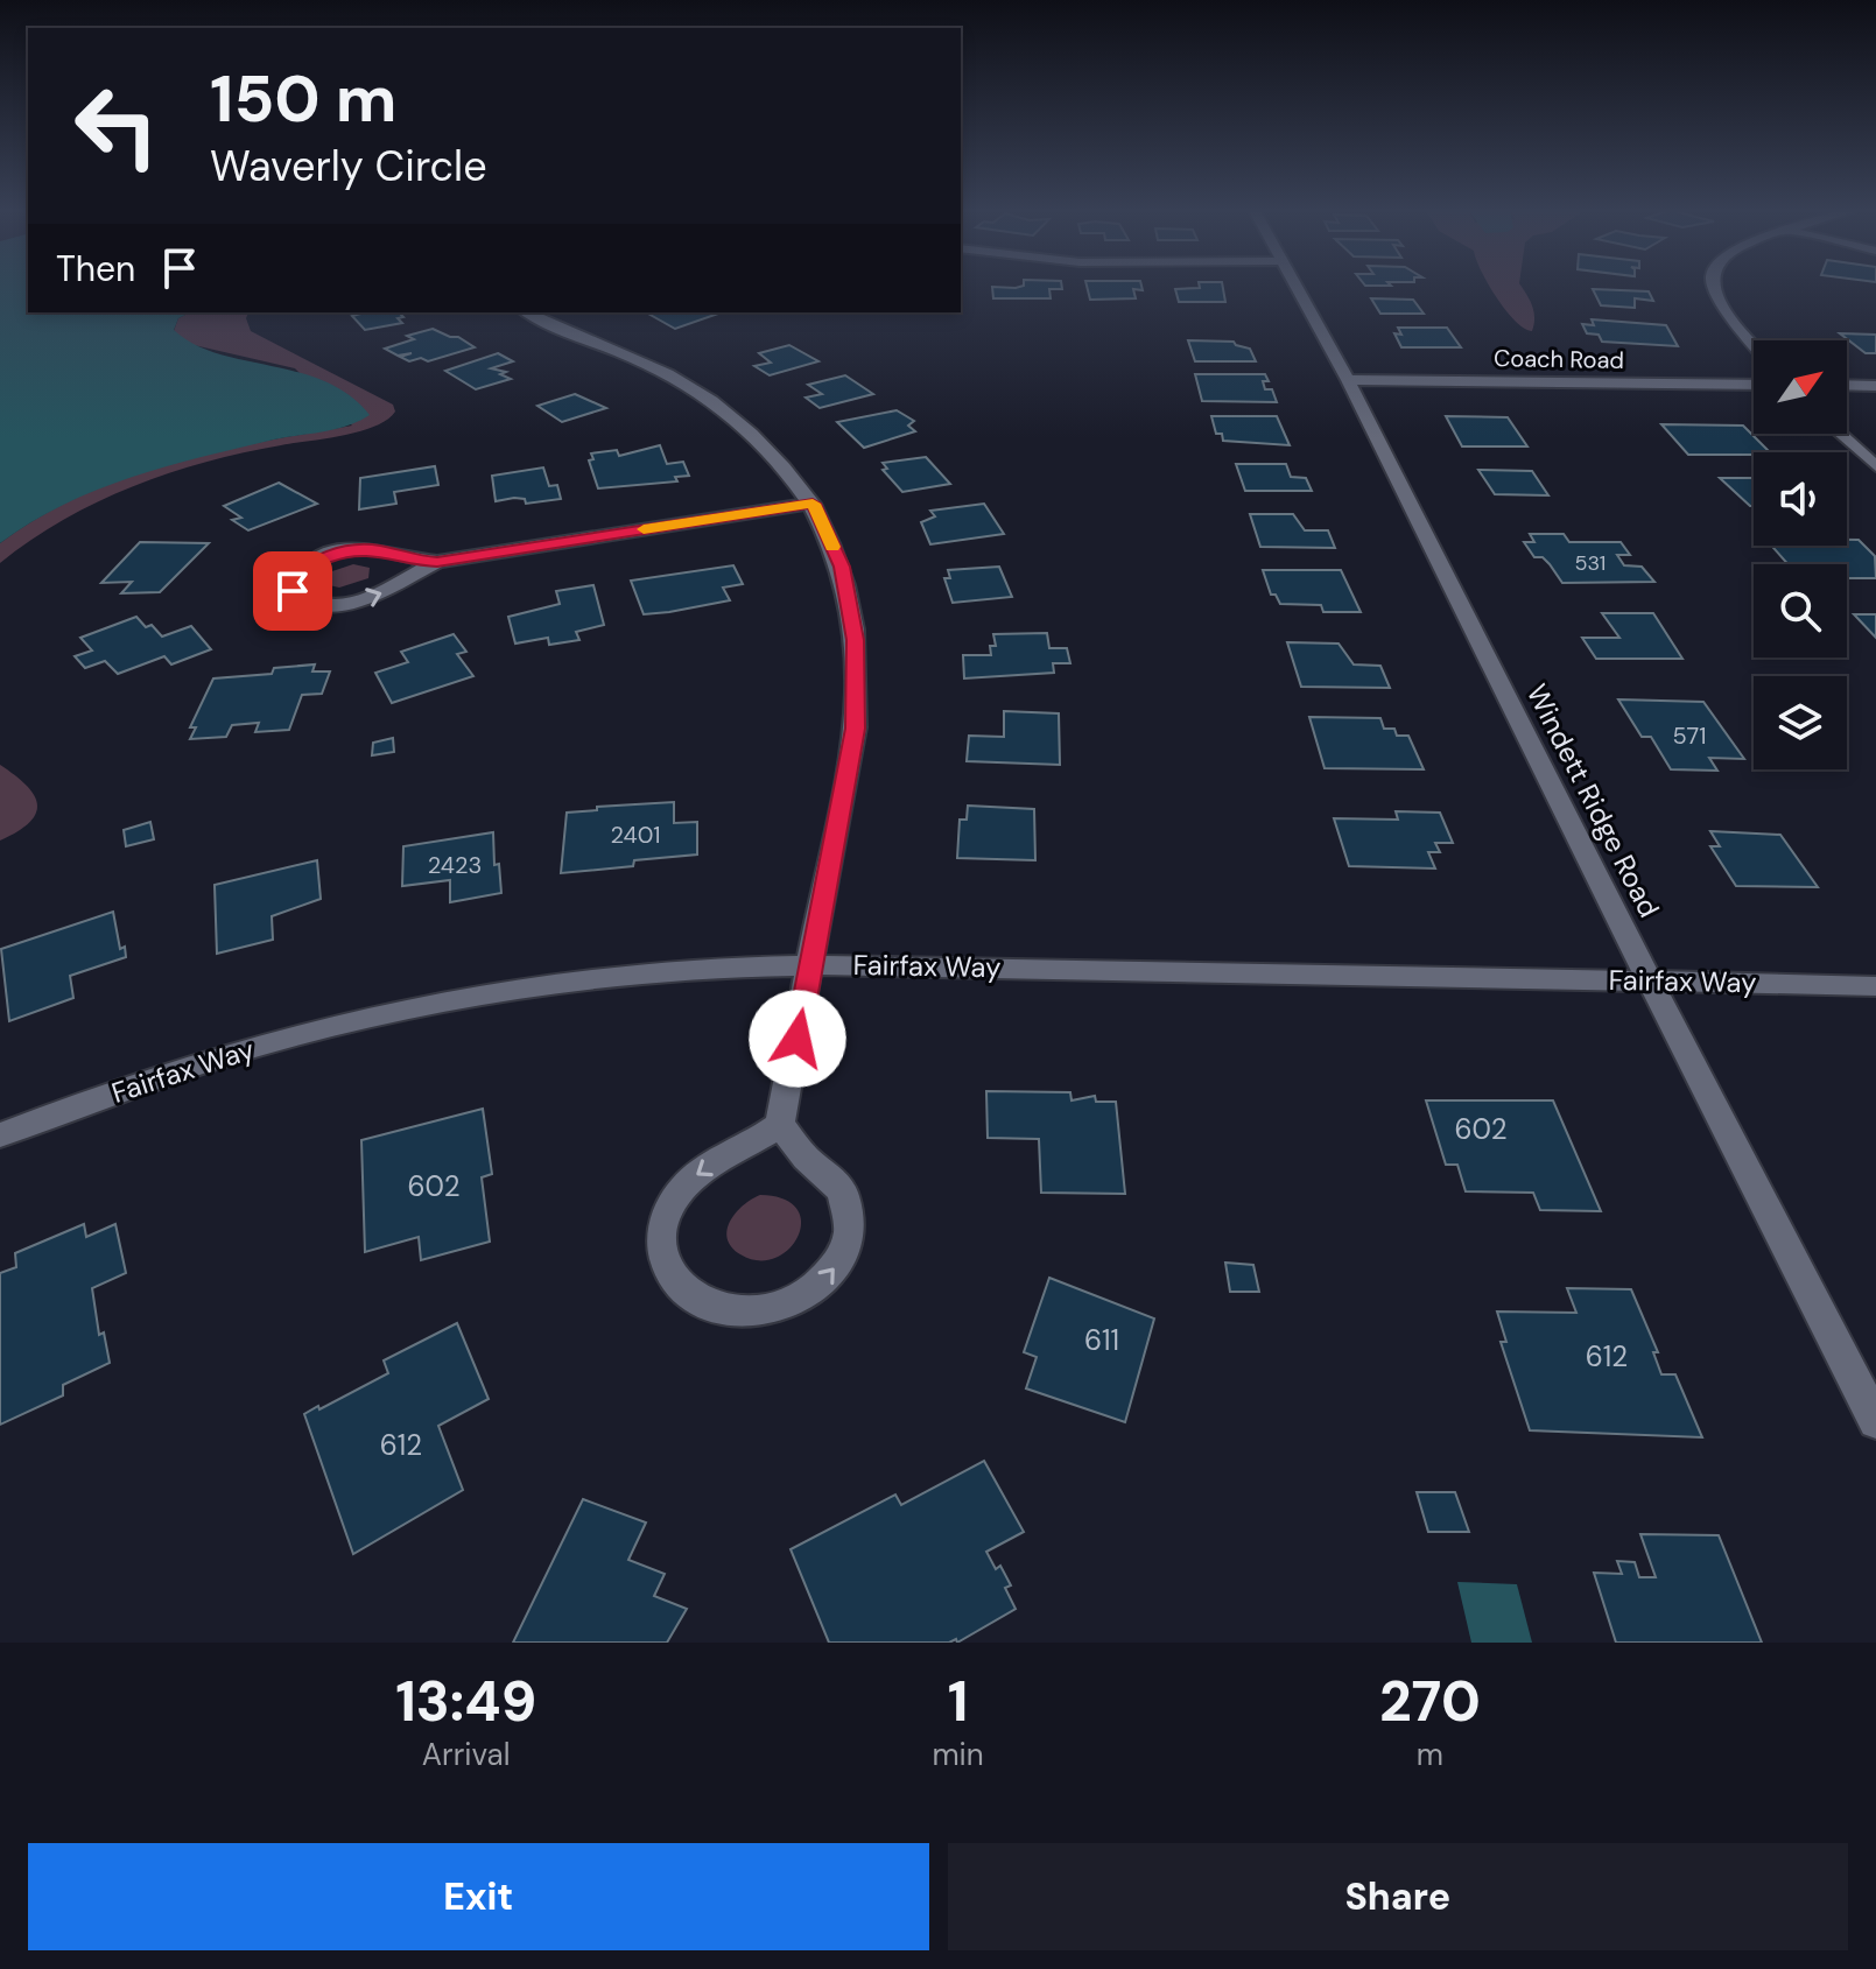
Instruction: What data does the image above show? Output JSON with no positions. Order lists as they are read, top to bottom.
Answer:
{
  "streets": {
    "street": ["Coach Road", "Windett Ridge Road", "Fairfax Way"]
  },
  "crossings": [
    ["Coach Road", "Windett Ridge Road"],
    ["Windett Ridge Road", "Fairfax Way"]
  ],
  "house_numbers": [
    "531",
    "571",
    "2401",
    "2423",
    "602",
    "602",
    "611",
    "612",
    "612"
  ],
  "north": "top right",
  "page": {
    "turn": ["150 m", "Waverly Circle"],
    "then": "Then",
    "eta": [
      "13:49",
      "Arrival",
      "1",
      "min",
      "270",
      "m"
    ],
    "buttons": ["Exit", "Share"]
  }
}
